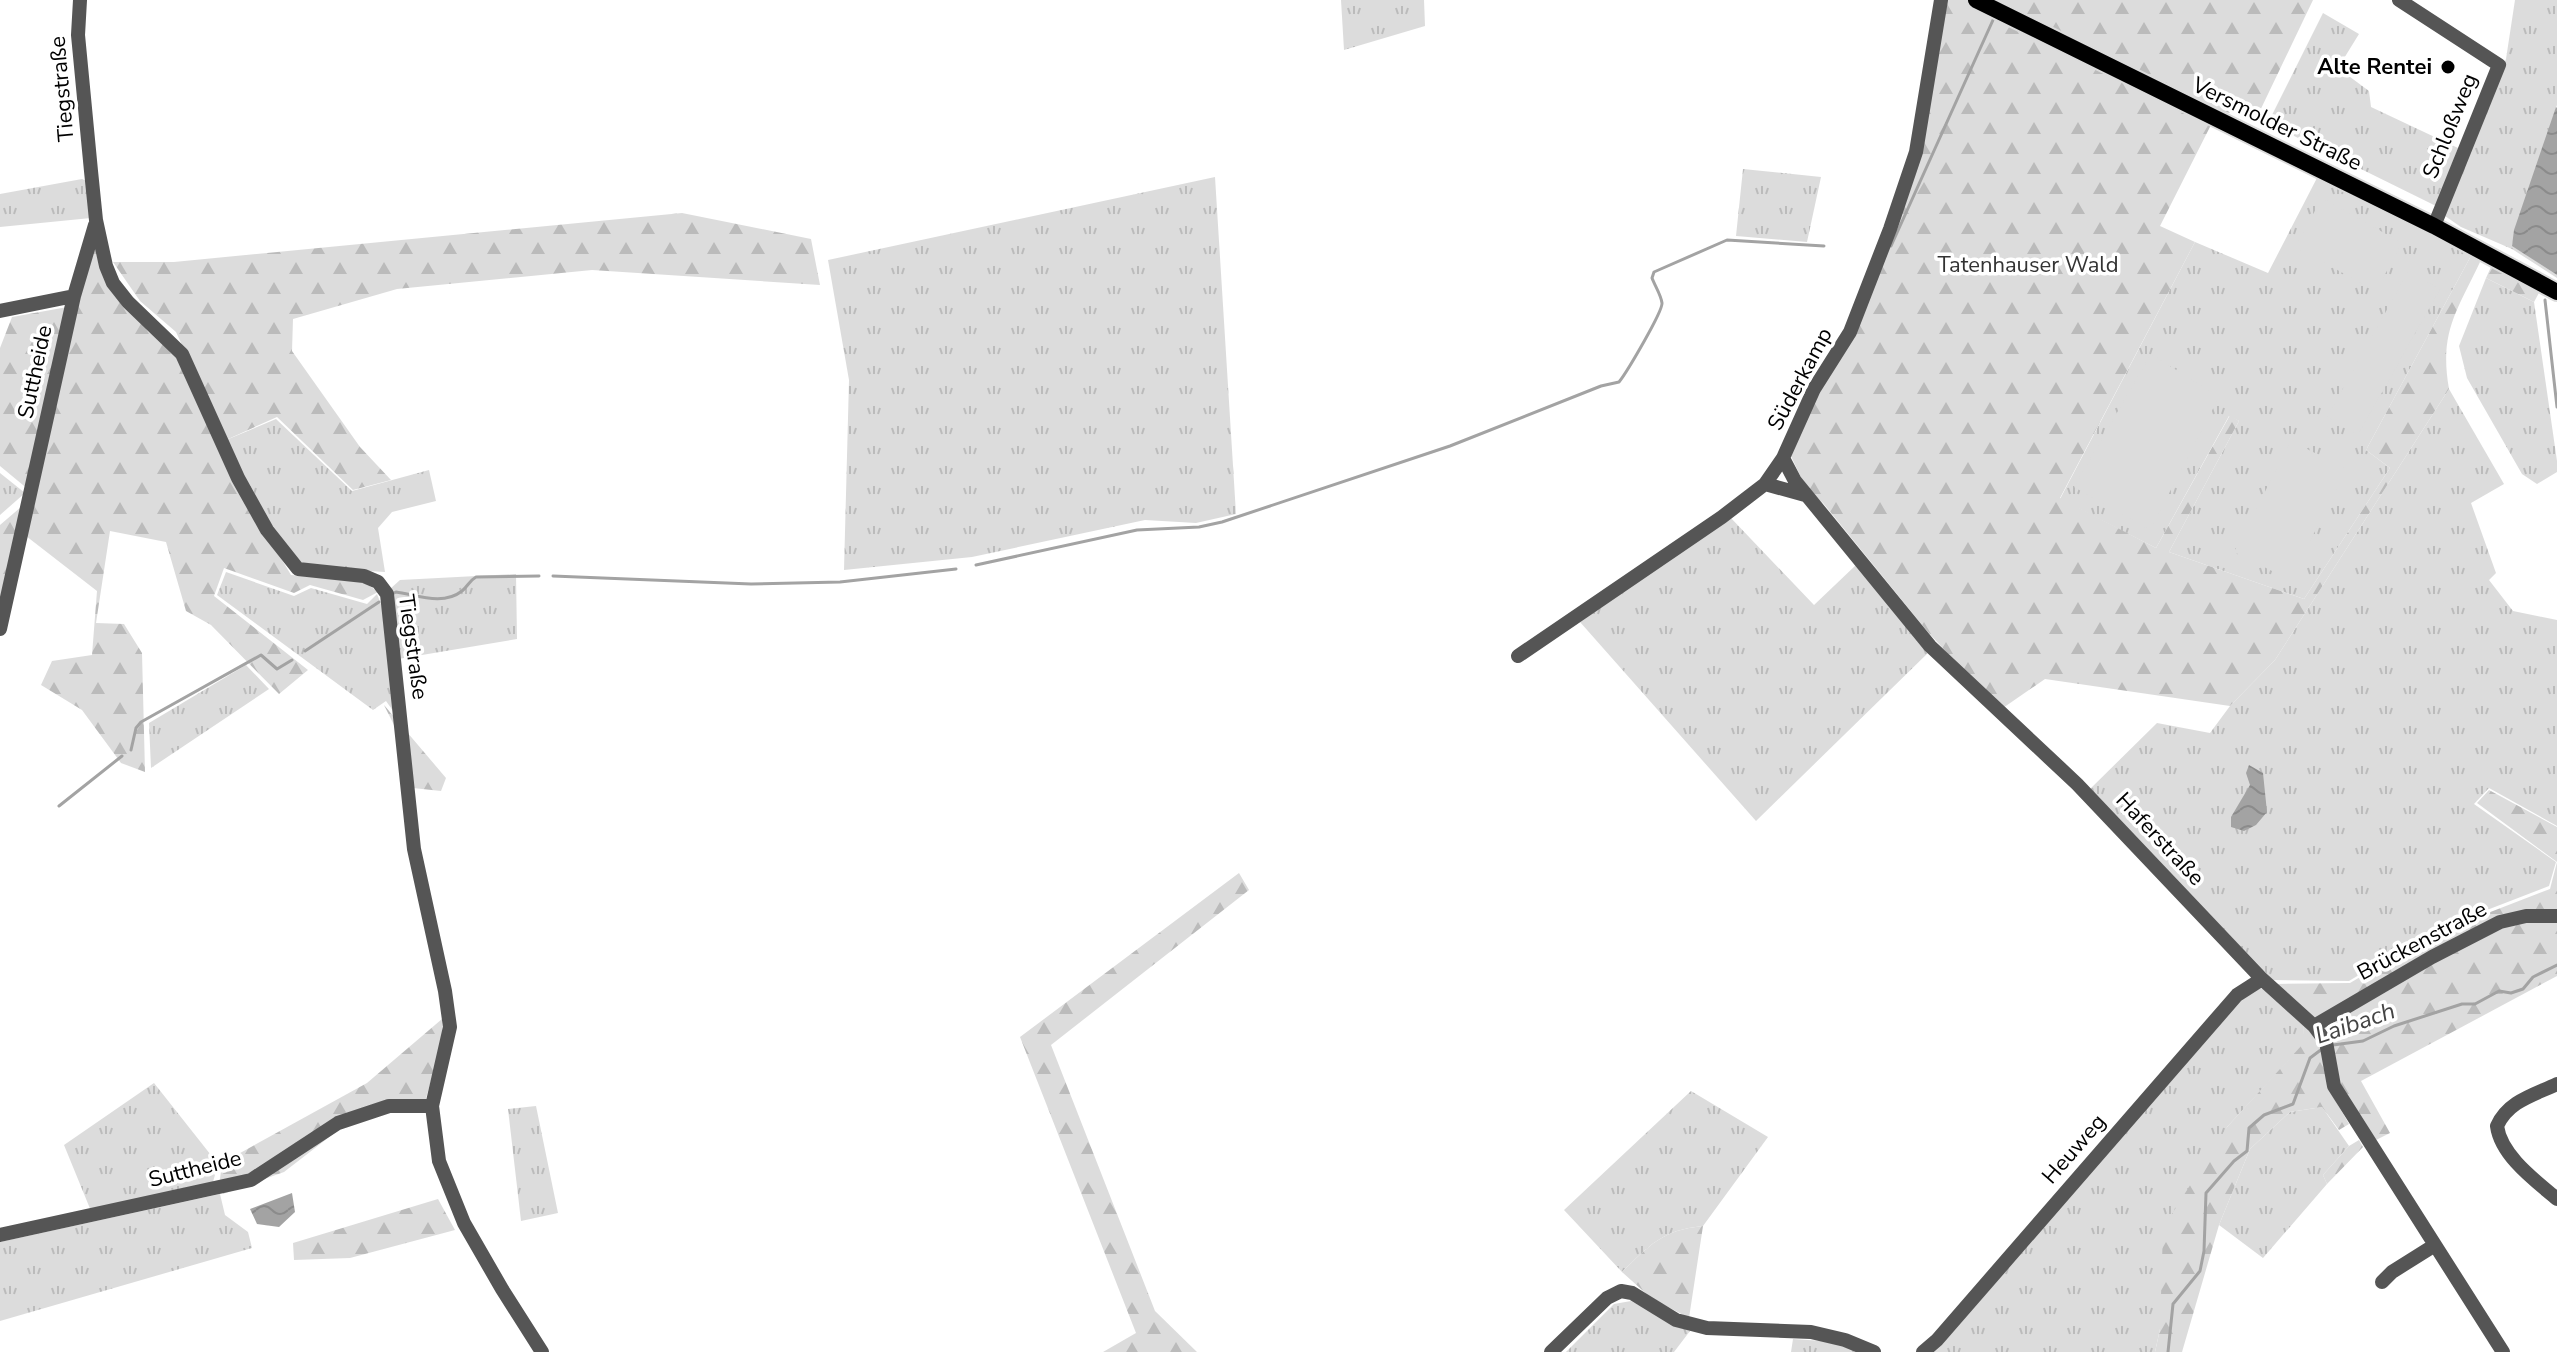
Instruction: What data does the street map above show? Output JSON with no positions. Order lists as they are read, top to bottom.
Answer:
{
  "streets": {
    "main road": ["Versmolder Straße"],
    "street": [
      "Tiegstraße",
      "Schloßweg",
      "Suttheide",
      "Süderkamp",
      "Haferstraße",
      "Brückenstraße",
      "Heuweg"
    ]
  },
  "crossings": [
    ["Tiegstraße", "Suttheide"],
    ["Versmolder Straße", "Schloßweg"],
    ["Süderkamp", "Haferstraße"],
    ["Haferstraße", "Brückenstraße"],
    ["Haferstraße", "Heuweg"]
  ],
  "water": ["Laibach"],
  "parks": ["Tatenhauser Wald"],
  "places": ["Alte Rentei"]
}
